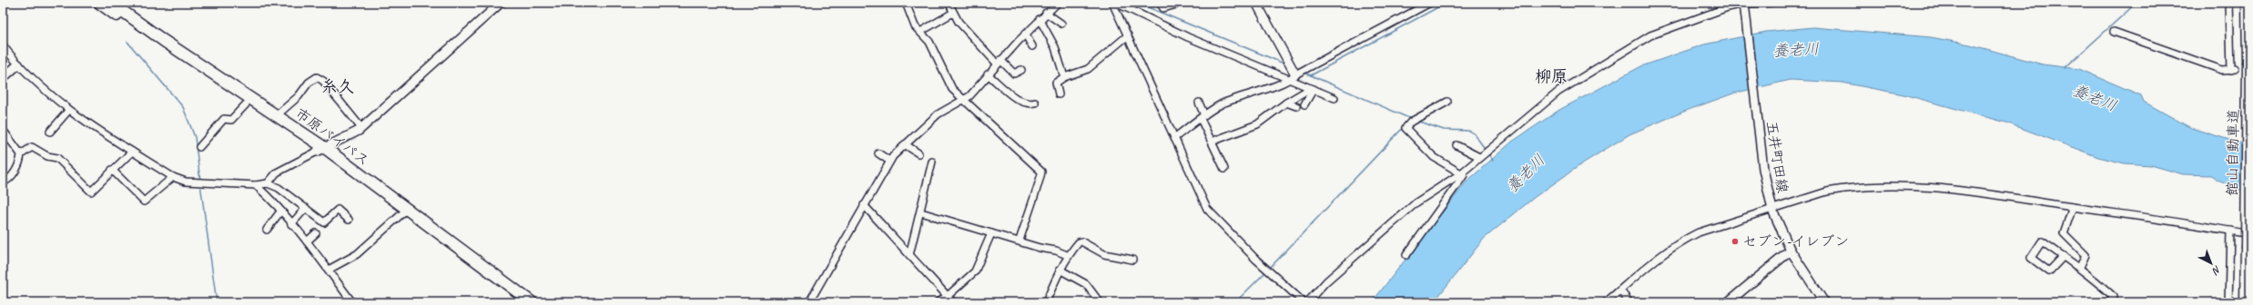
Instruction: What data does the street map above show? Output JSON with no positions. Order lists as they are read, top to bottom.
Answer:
{
  "streets": {
    "highway": ["市原バイパス", "館山自動車道"],
    "street": ["五井町田線"]
  },
  "districts": ["柳原", "糸久"],
  "water": ["養老川"],
  "places": ["セブン-イレブン"],
  "north": "bottom right"
}
